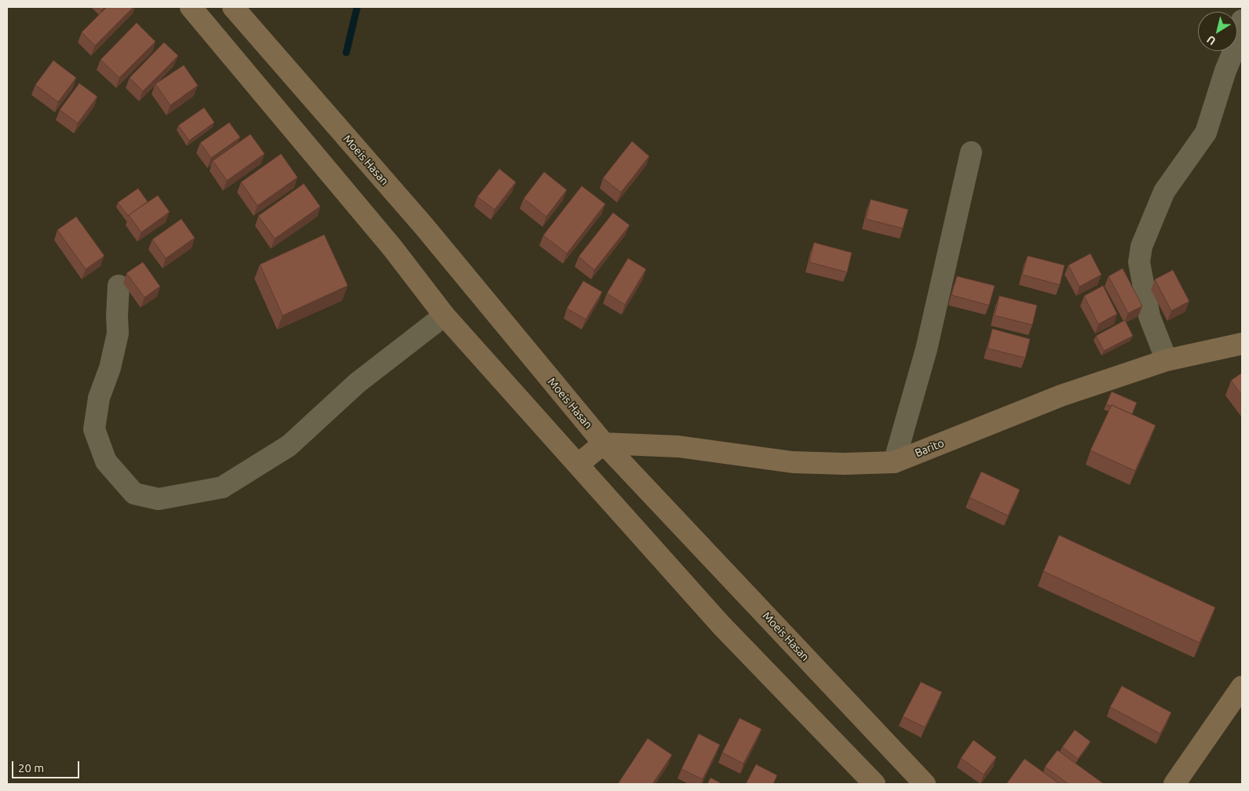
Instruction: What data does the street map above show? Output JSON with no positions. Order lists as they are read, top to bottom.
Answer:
{
  "streets": {
    "main road": ["Moeis Hasan", "Barito"]
  },
  "crossings": [
    ["Moeis Hasan", "Barito"]
  ],
  "scale_bar": "20 m",
  "north": "bottom left"
}
